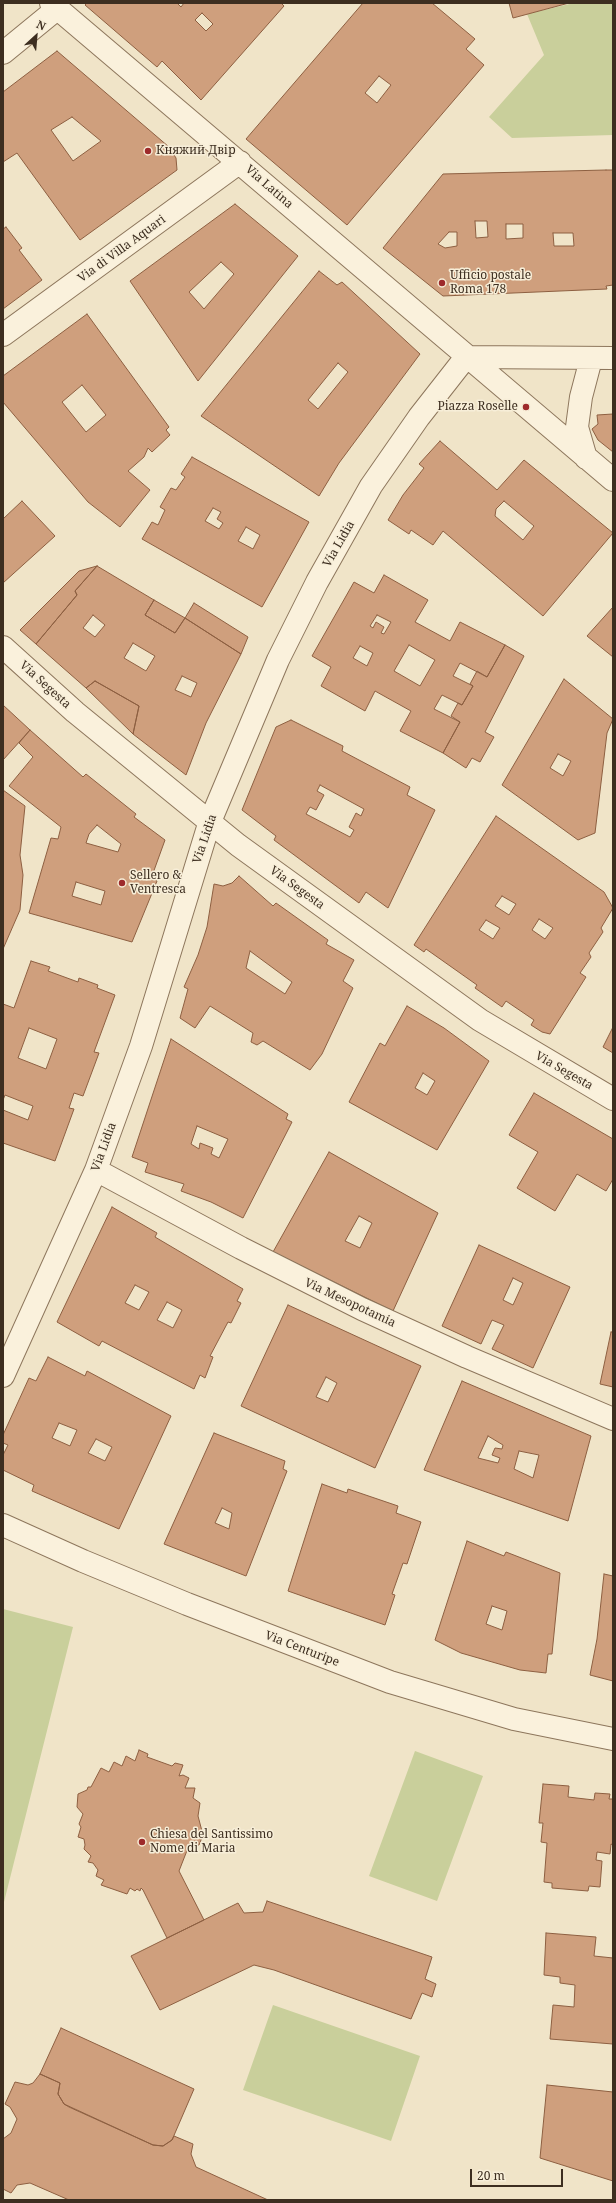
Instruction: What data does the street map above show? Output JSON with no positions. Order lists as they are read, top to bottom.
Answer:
{
  "streets": {
    "street": [
      "Via Latina",
      "Via di Villa Aquari",
      "Via Lidia",
      "Via Segesta",
      "Via Mesopotamia",
      "Via Centuripe"
    ]
  },
  "crossings": [
    ["Via Latina", "Via di Villa Aquari"],
    ["Via Latina", "Via Lidia"],
    ["Via Lidia", "Via Segesta"],
    ["Via Lidia", "Via Mesopotamia"]
  ],
  "places": [
    "Княжий Двір",
    "Ufficio postale Roma 178",
    "Piazza Roselle",
    "Sellero & Ventresca",
    "Chiesa del Santissimo Nome di Maria"
  ],
  "scale_bar": "20 m",
  "north": "top right"
}
